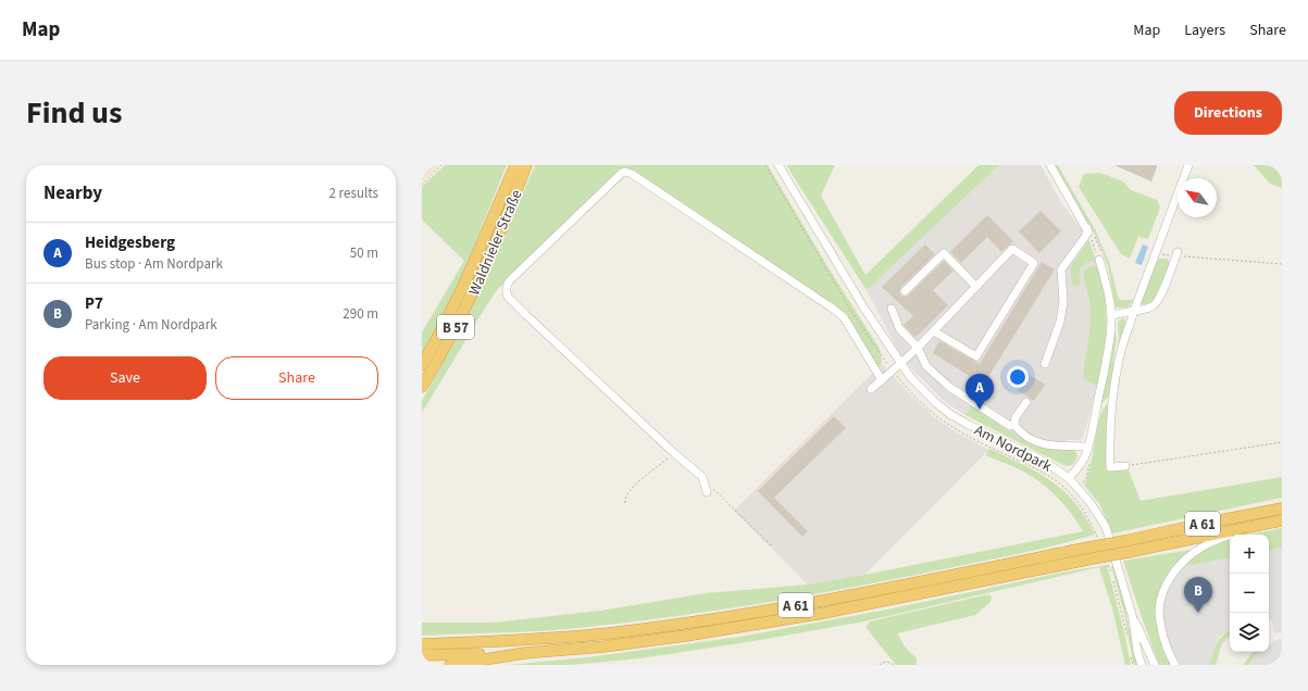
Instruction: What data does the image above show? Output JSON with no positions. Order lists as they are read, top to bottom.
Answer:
{
  "streets": {
    "highway": ["Waldnieler Straße", "B 57", "A 61"],
    "street": ["Am Nordpark"]
  },
  "north": "top left",
  "page": {
    "header": "Map",
    "nav": ["Map", "Layers", "Share"],
    "title": "Find us",
    "buttons": [
      "Directions",
      ["Save", "Share"]
    ],
    "heading": ["Nearby", "2 results"],
    "list": [
      {
        "mark": "A",
        "name": "Heidgesberg",
        "note": "Bus stop · Am Nordpark",
        "value": "50 m"
      },
      {
        "mark": "B",
        "name": "P7",
        "note": "Parking · Am Nordpark",
        "value": "290 m"
      }
    ],
    "pins": ["A", "B"],
    "map_buttons": ["+", "−"]
  }
}
